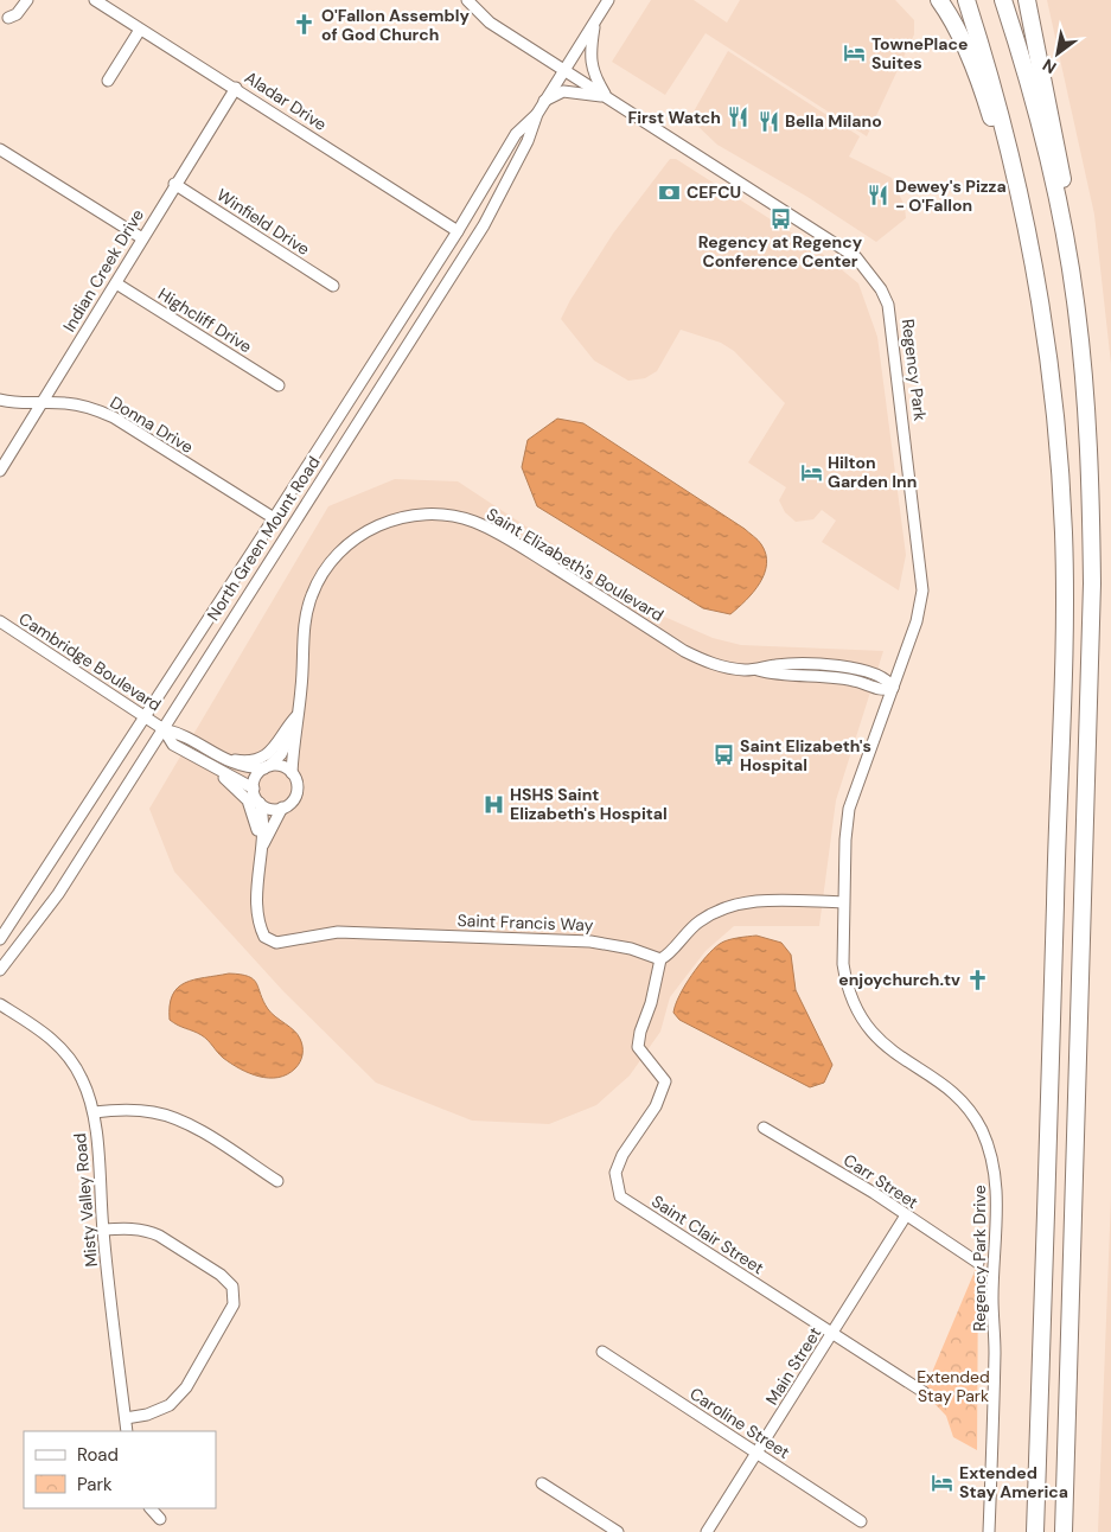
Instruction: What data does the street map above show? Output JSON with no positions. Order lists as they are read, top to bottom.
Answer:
{
  "streets": {
    "street": [
      "Aladar Drive",
      "Winfield Drive",
      "Indian Creek Drive",
      "Highcliff Drive",
      "Regency Park",
      "Donna Drive",
      "North Green Mount Road",
      "Saint Elizabeth's Boulevard",
      "Cambridge Boulevard",
      "Saint Francis Way",
      "Carr Street",
      "Misty Valley Road",
      "Saint Clair Street",
      "Regency Park Drive",
      "Main Street",
      "Caroline Street"
    ]
  },
  "crossings": [
    ["Aladar Drive", "Indian Creek Drive"],
    ["Aladar Drive", "North Green Mount Road"],
    ["Winfield Drive", "Indian Creek Drive"],
    ["Indian Creek Drive", "Highcliff Drive"],
    ["Indian Creek Drive", "Donna Drive"],
    ["Regency Park", "North Green Mount Road"],
    ["Regency Park", "Saint Elizabeth's Boulevard"],
    ["Regency Park", "Regency Park Drive"],
    ["Donna Drive", "North Green Mount Road"],
    ["North Green Mount Road", "Cambridge Boulevard"],
    ["Saint Elizabeth's Boulevard", "Saint Francis Way"],
    ["Saint Francis Way", "Saint Clair Street"],
    ["Carr Street", "Main Street"],
    ["Saint Clair Street", "Main Street"],
    ["Main Street", "Caroline Street"]
  ],
  "parks": ["Extended Stay Park"],
  "places": {
    "church": ["O'Fallon Assembly of God Church", "enjoychurch.tv"],
    "hotel": ["TownePlace Suites", "Hilton Garden Inn", "Extended Stay America"],
    "restaurant": ["First Watch", "Bella Milano", "Dewey's Pizza - O'Fallon"],
    "bank": ["CEFCU"],
    "bus stop": ["Regency at Regency Conference Center", "Saint Elizabeth's Hospital"],
    "hospital": ["HSHS Saint Elizabeth's Hospital"]
  },
  "legend": ["Road", "Park"],
  "north": "bottom left"
}
